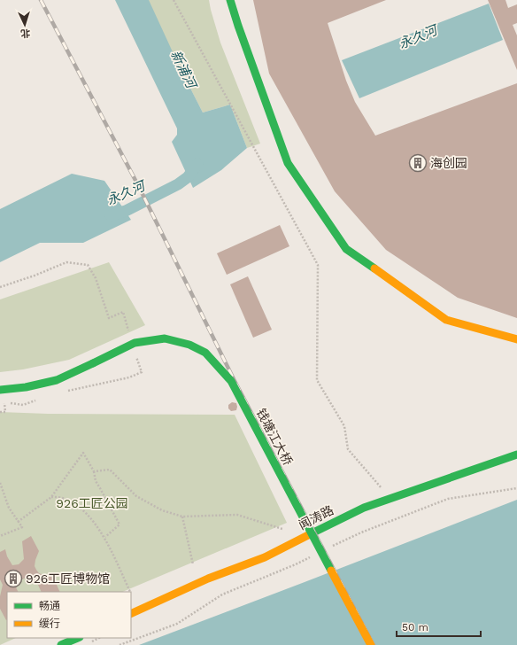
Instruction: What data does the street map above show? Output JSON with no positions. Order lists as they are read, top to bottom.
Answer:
{
  "streets": {
    "main road": ["钱塘江大桥", "闻涛路"]
  },
  "water": ["永久河", "新浦河"],
  "parks": ["926工匠公园"],
  "places": {
    "building": ["海创园", "926工匠博物馆"]
  },
  "legend": ["畅通", "缓行"],
  "scale_bar": "50 m",
  "north": "bottom"
}
